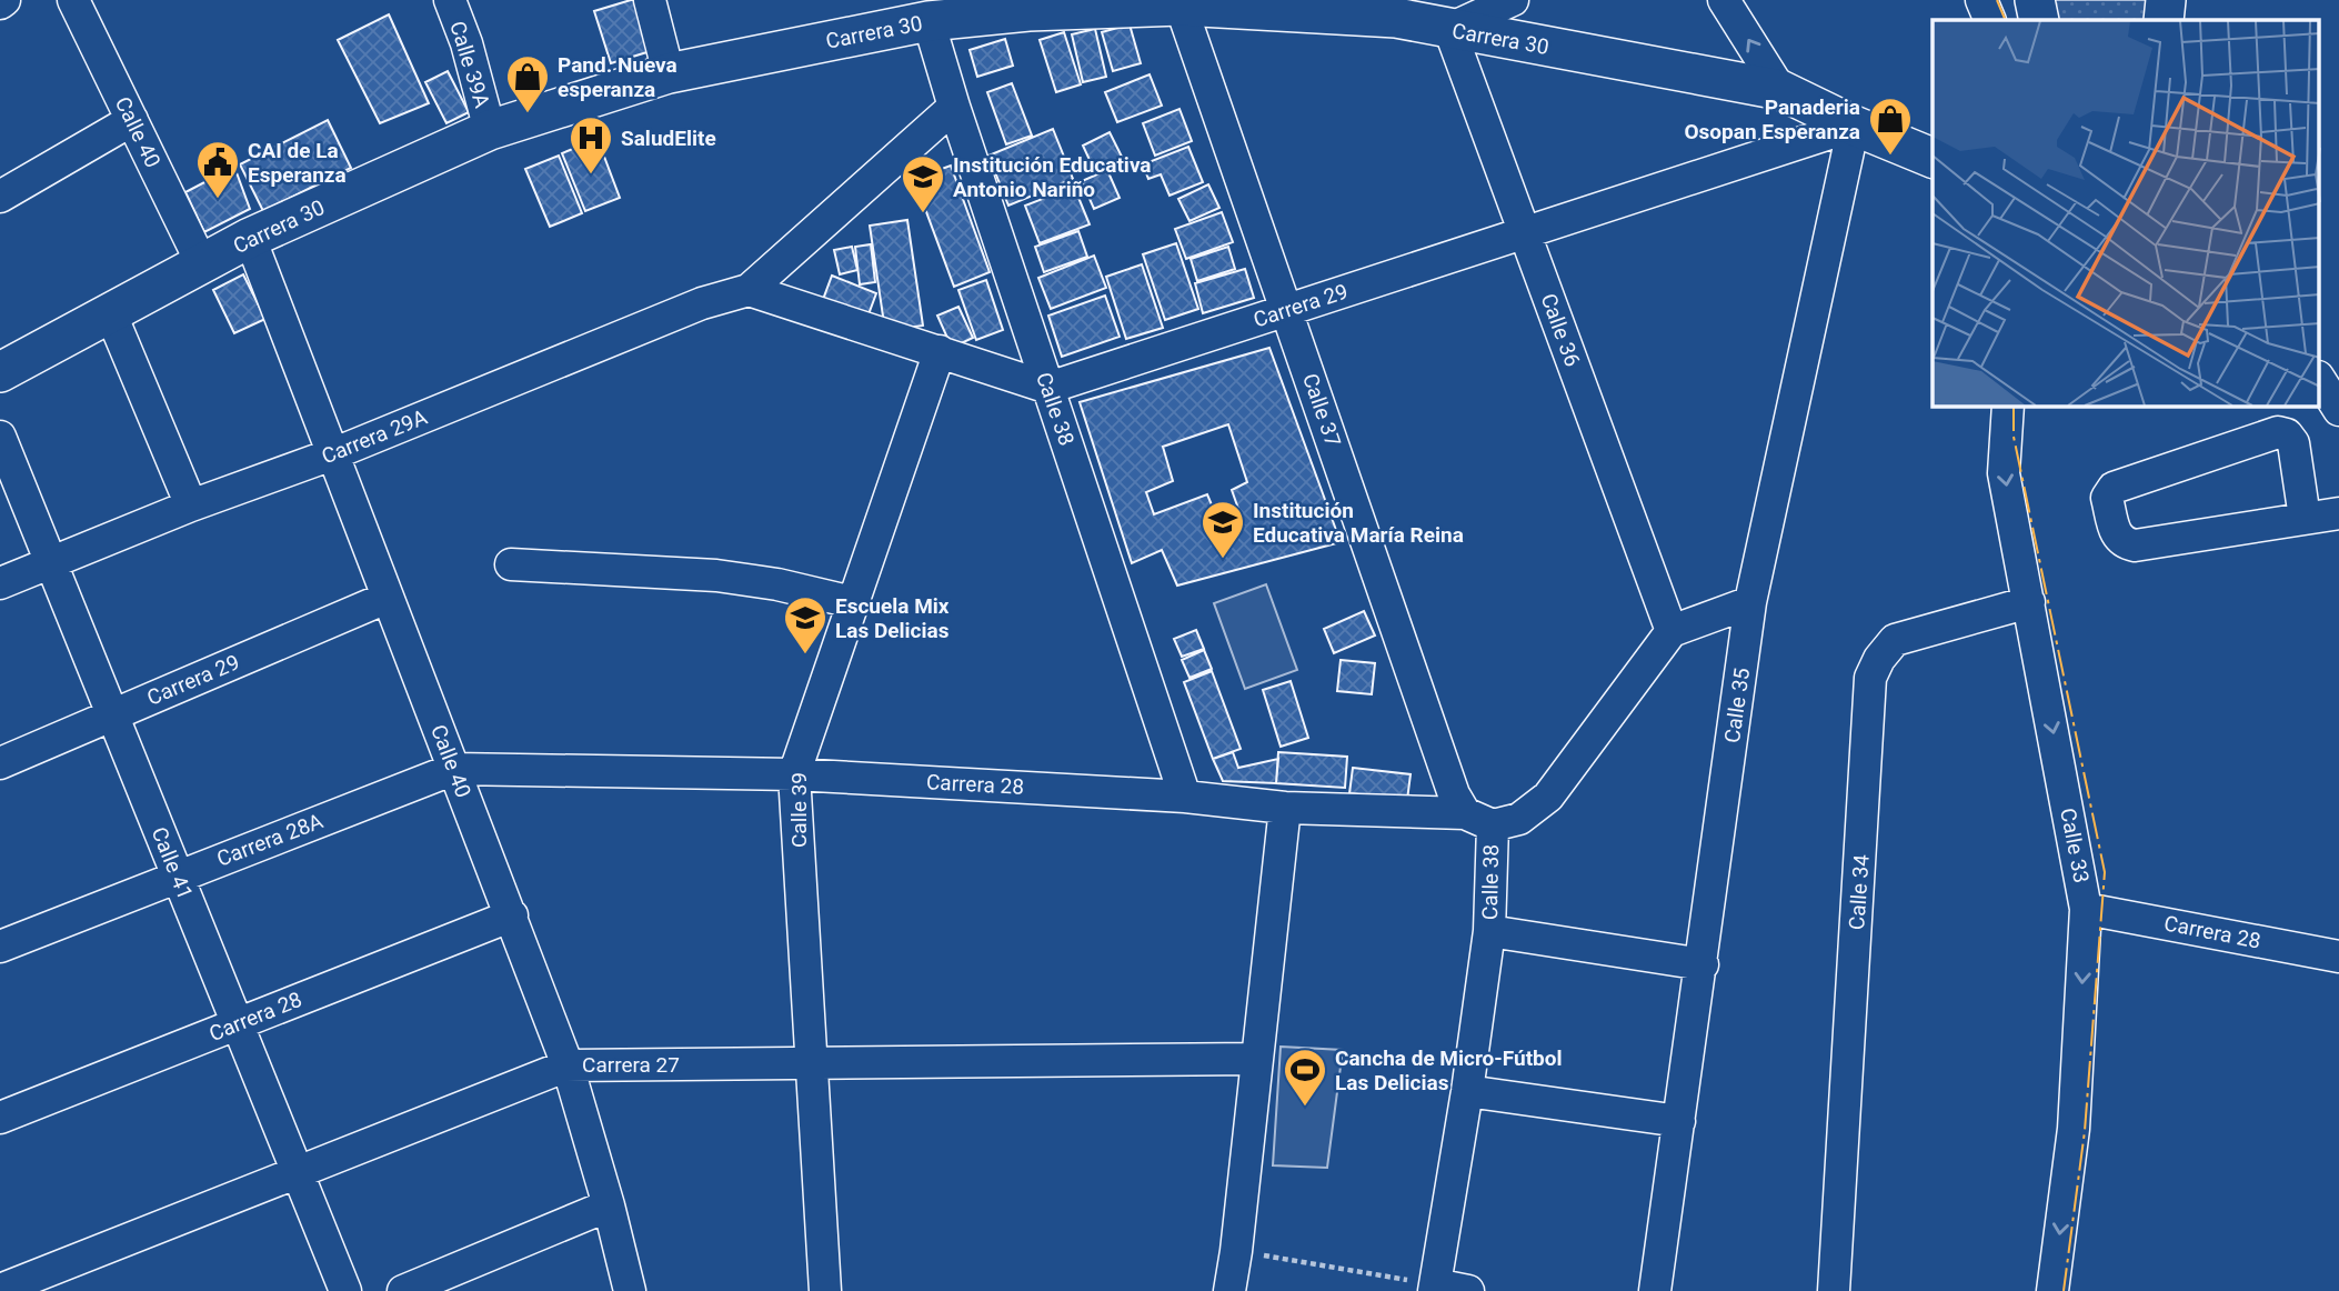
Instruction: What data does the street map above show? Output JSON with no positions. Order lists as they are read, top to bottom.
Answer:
{
  "streets": {
    "main road": ["Carrera 30"],
    "street": [
      "Calle 39A",
      "Calle 40",
      "Carrera 29",
      "Calle 36",
      "Calle 38",
      "Calle 37",
      "Carrera 29A",
      "Calle 35",
      "Carrera 28",
      "Calle 39",
      "Carrera 28A",
      "Calle 33",
      "Calle 41",
      "Calle 34",
      "Carrera 27"
    ]
  },
  "crossings": [
    ["Carrera 30", "Calle 39A"],
    ["Carrera 30", "Calle 40"],
    ["Carrera 30", "Carrera 29"],
    ["Carrera 30", "Calle 36"],
    ["Carrera 30", "Calle 38"],
    ["Carrera 30", "Calle 37"],
    ["Carrera 30", "Calle 35"],
    ["Calle 40", "Carrera 29"],
    ["Calle 40", "Carrera 29A"],
    ["Calle 40", "Carrera 28"],
    ["Calle 40", "Carrera 28A"],
    ["Calle 40", "Carrera 27"],
    ["Carrera 29", "Calle 36"],
    ["Carrera 29", "Calle 38"],
    ["Carrera 29", "Calle 37"],
    ["Carrera 29", "Calle 35"],
    ["Carrera 29", "Calle 41"],
    ["Calle 36", "Calle 38"],
    ["Calle 38", "Calle 37"],
    ["Calle 38", "Carrera 28"],
    ["Calle 37", "Carrera 28"],
    ["Carrera 29A", "Calle 41"],
    ["Carrera 28", "Calle 39"],
    ["Carrera 28", "Carrera 28A"],
    ["Carrera 28", "Calle 33"],
    ["Carrera 28", "Calle 41"],
    ["Calle 39", "Carrera 27"],
    ["Carrera 28A", "Calle 41"],
    ["Calle 33", "Calle 34"],
    ["Calle 41", "Carrera 27"]
  ],
  "one_way": ["Calle 33"],
  "places": {
    "shop": ["Pand. Nueva esperanza", "Panaderia Osopan Esperanza"],
    "hospital": ["SaludElite"],
    "public building": ["CAI de La Esperanza"],
    "school or university": ["Institución Educativa Antonio Nariño", "Institución Educativa María Reina", "Escuela Mix Las Delicias"],
    "sports": ["Cancha de Micro-Fútbol Las Delicias"]
  }
}
